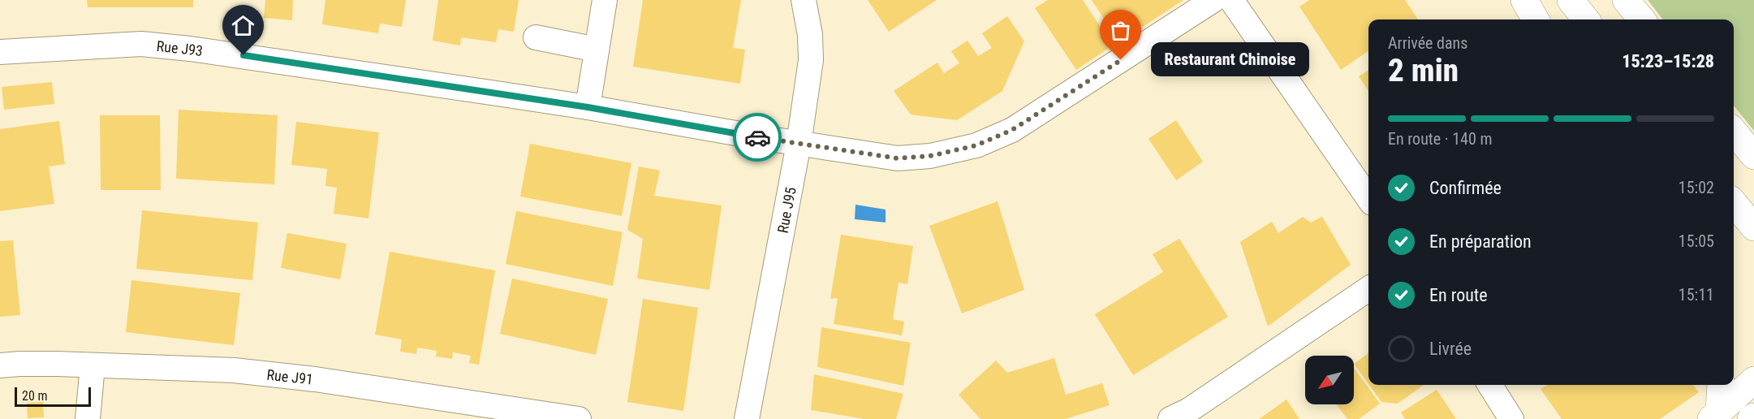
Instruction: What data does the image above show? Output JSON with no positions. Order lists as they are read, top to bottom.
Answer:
{
  "streets": {
    "street": ["Rue J93", "Rue J95", "Rue J91"]
  },
  "crossings": [
    ["Rue J93", "Rue J95"]
  ],
  "places": ["Restaurant Chinoise"],
  "scale_bar": "20 m",
  "north": "bottom left",
  "page": {
    "heading": ["2 min", "Arrivée dans", "15:23–15:28"],
    "bubble": "Restaurant Chinoise",
    "bar": "En route · 140 m",
    "list": [
      ["Confirmée", "15:02"],
      ["En préparation", "15:05"],
      ["En route", "15:11"],
      "Livrée"
    ],
    "scale": "20 m"
  }
}
